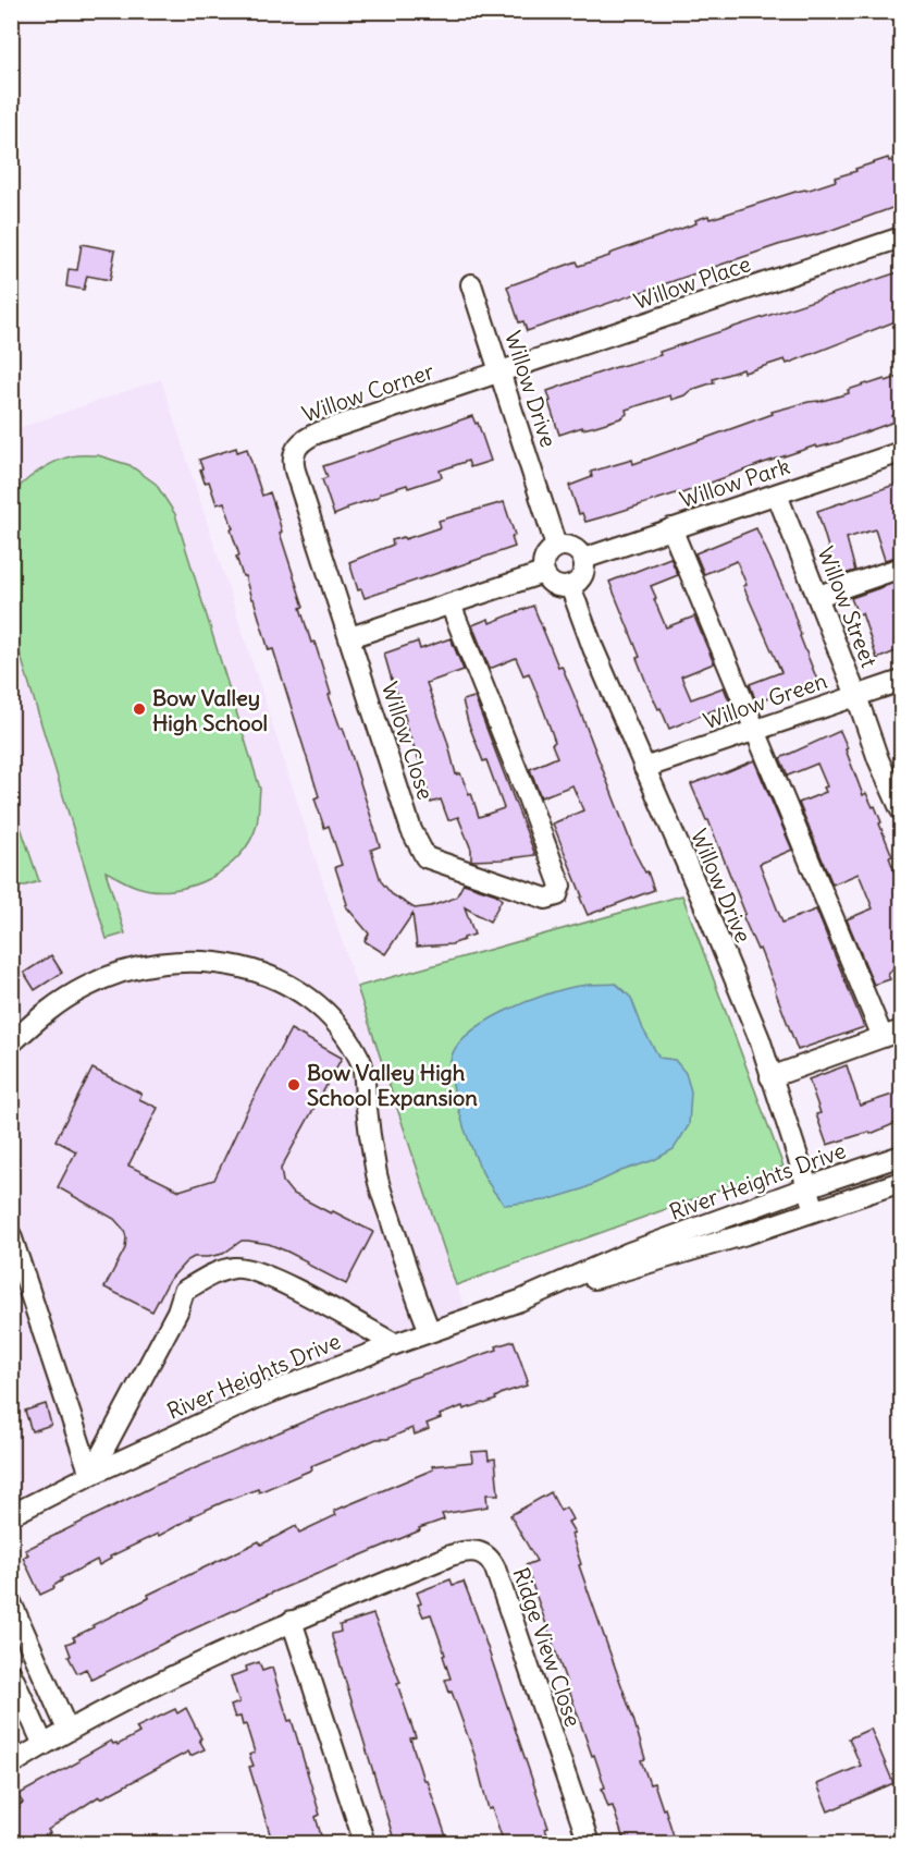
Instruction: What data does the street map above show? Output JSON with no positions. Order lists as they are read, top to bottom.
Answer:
{
  "streets": {
    "street": [
      "Willow Place",
      "Willow Drive",
      "Willow Corner",
      "Willow Park",
      "Willow Street",
      "Willow Green",
      "Willow Close",
      "River Heights Drive",
      "Ridge View Close"
    ]
  },
  "crossings": [
    ["Willow Place", "Willow Drive"],
    ["Willow Place", "Willow Corner"],
    ["Willow Drive", "Willow Corner"],
    ["Willow Drive", "Willow Park"],
    ["Willow Drive", "Willow Green"],
    ["Willow Drive", "River Heights Drive"],
    ["Willow Corner", "Willow Close"],
    ["Willow Park", "Willow Street"],
    ["Willow Street", "Willow Green"]
  ],
  "places": ["Bow Valley High School", "Bow Valley High School Expansion"]
}
